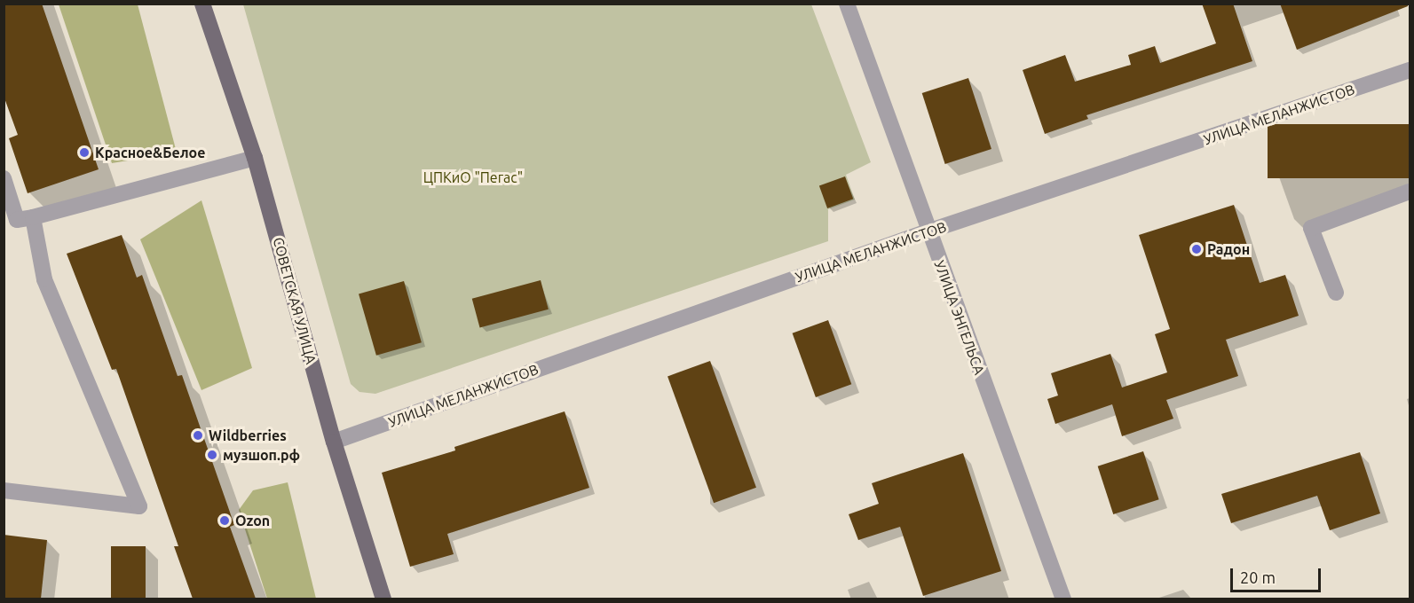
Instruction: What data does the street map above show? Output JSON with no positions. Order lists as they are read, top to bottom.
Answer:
{
  "streets": {
    "main road": ["СОВЕТСКАЯ УЛИЦА"],
    "street": ["УЛИЦА МЕЛАНЖИСТОВ", "УЛИЦА ЭНГЕЛЬСА"]
  },
  "crossings": [
    ["УЛИЦА МЕЛАНЖИСТОВ", "СОВЕТСКАЯ УЛИЦА"],
    ["УЛИЦА МЕЛАНЖИСТОВ", "УЛИЦА ЭНГЕЛЬСА"]
  ],
  "parks": ["ЦПКиО \"Пегас\""],
  "places": [
    "Красное&Белое",
    "Радон",
    "Wildberries",
    "музшоп.рф",
    "Ozon"
  ],
  "scale_bar": "20 m"
}
